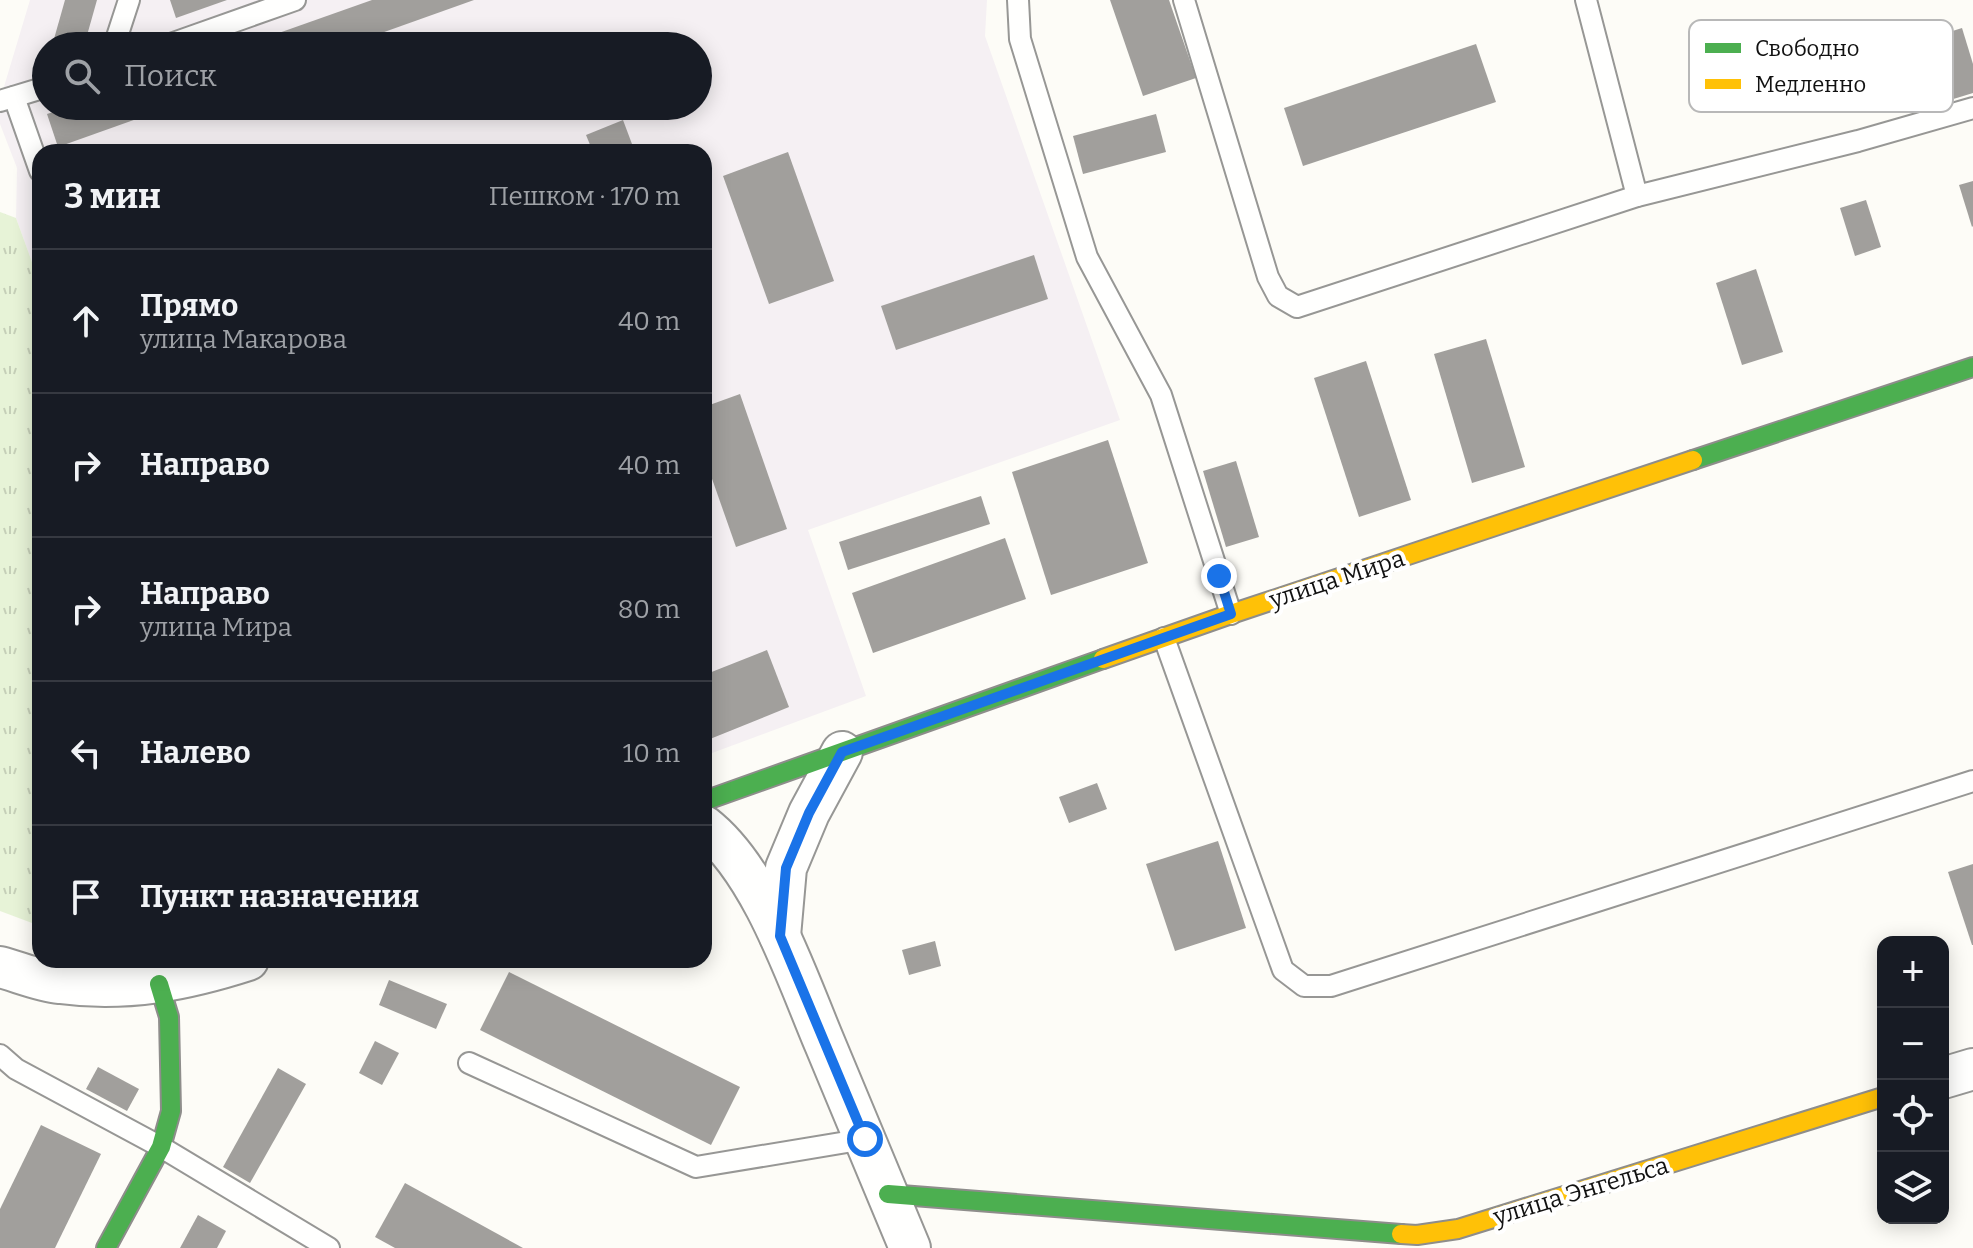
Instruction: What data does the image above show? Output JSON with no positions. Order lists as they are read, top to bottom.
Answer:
{
  "streets": {
    "street": ["улица Мира", "улица Энгельса"]
  },
  "legend": ["Свободно", "Медленно"],
  "page": {
    "search": "Поиск",
    "heading": ["3 мин", "Пешком · 170 m"],
    "list": [
      ["Прямо", "улица Макарова", "40 m"],
      ["Направо", "40 m"],
      ["Направо", "улица Мира", "80 m"],
      ["Налево", "10 m"],
      "Пункт назначения"
    ],
    "map_buttons": ["+", "−"]
  }
}
